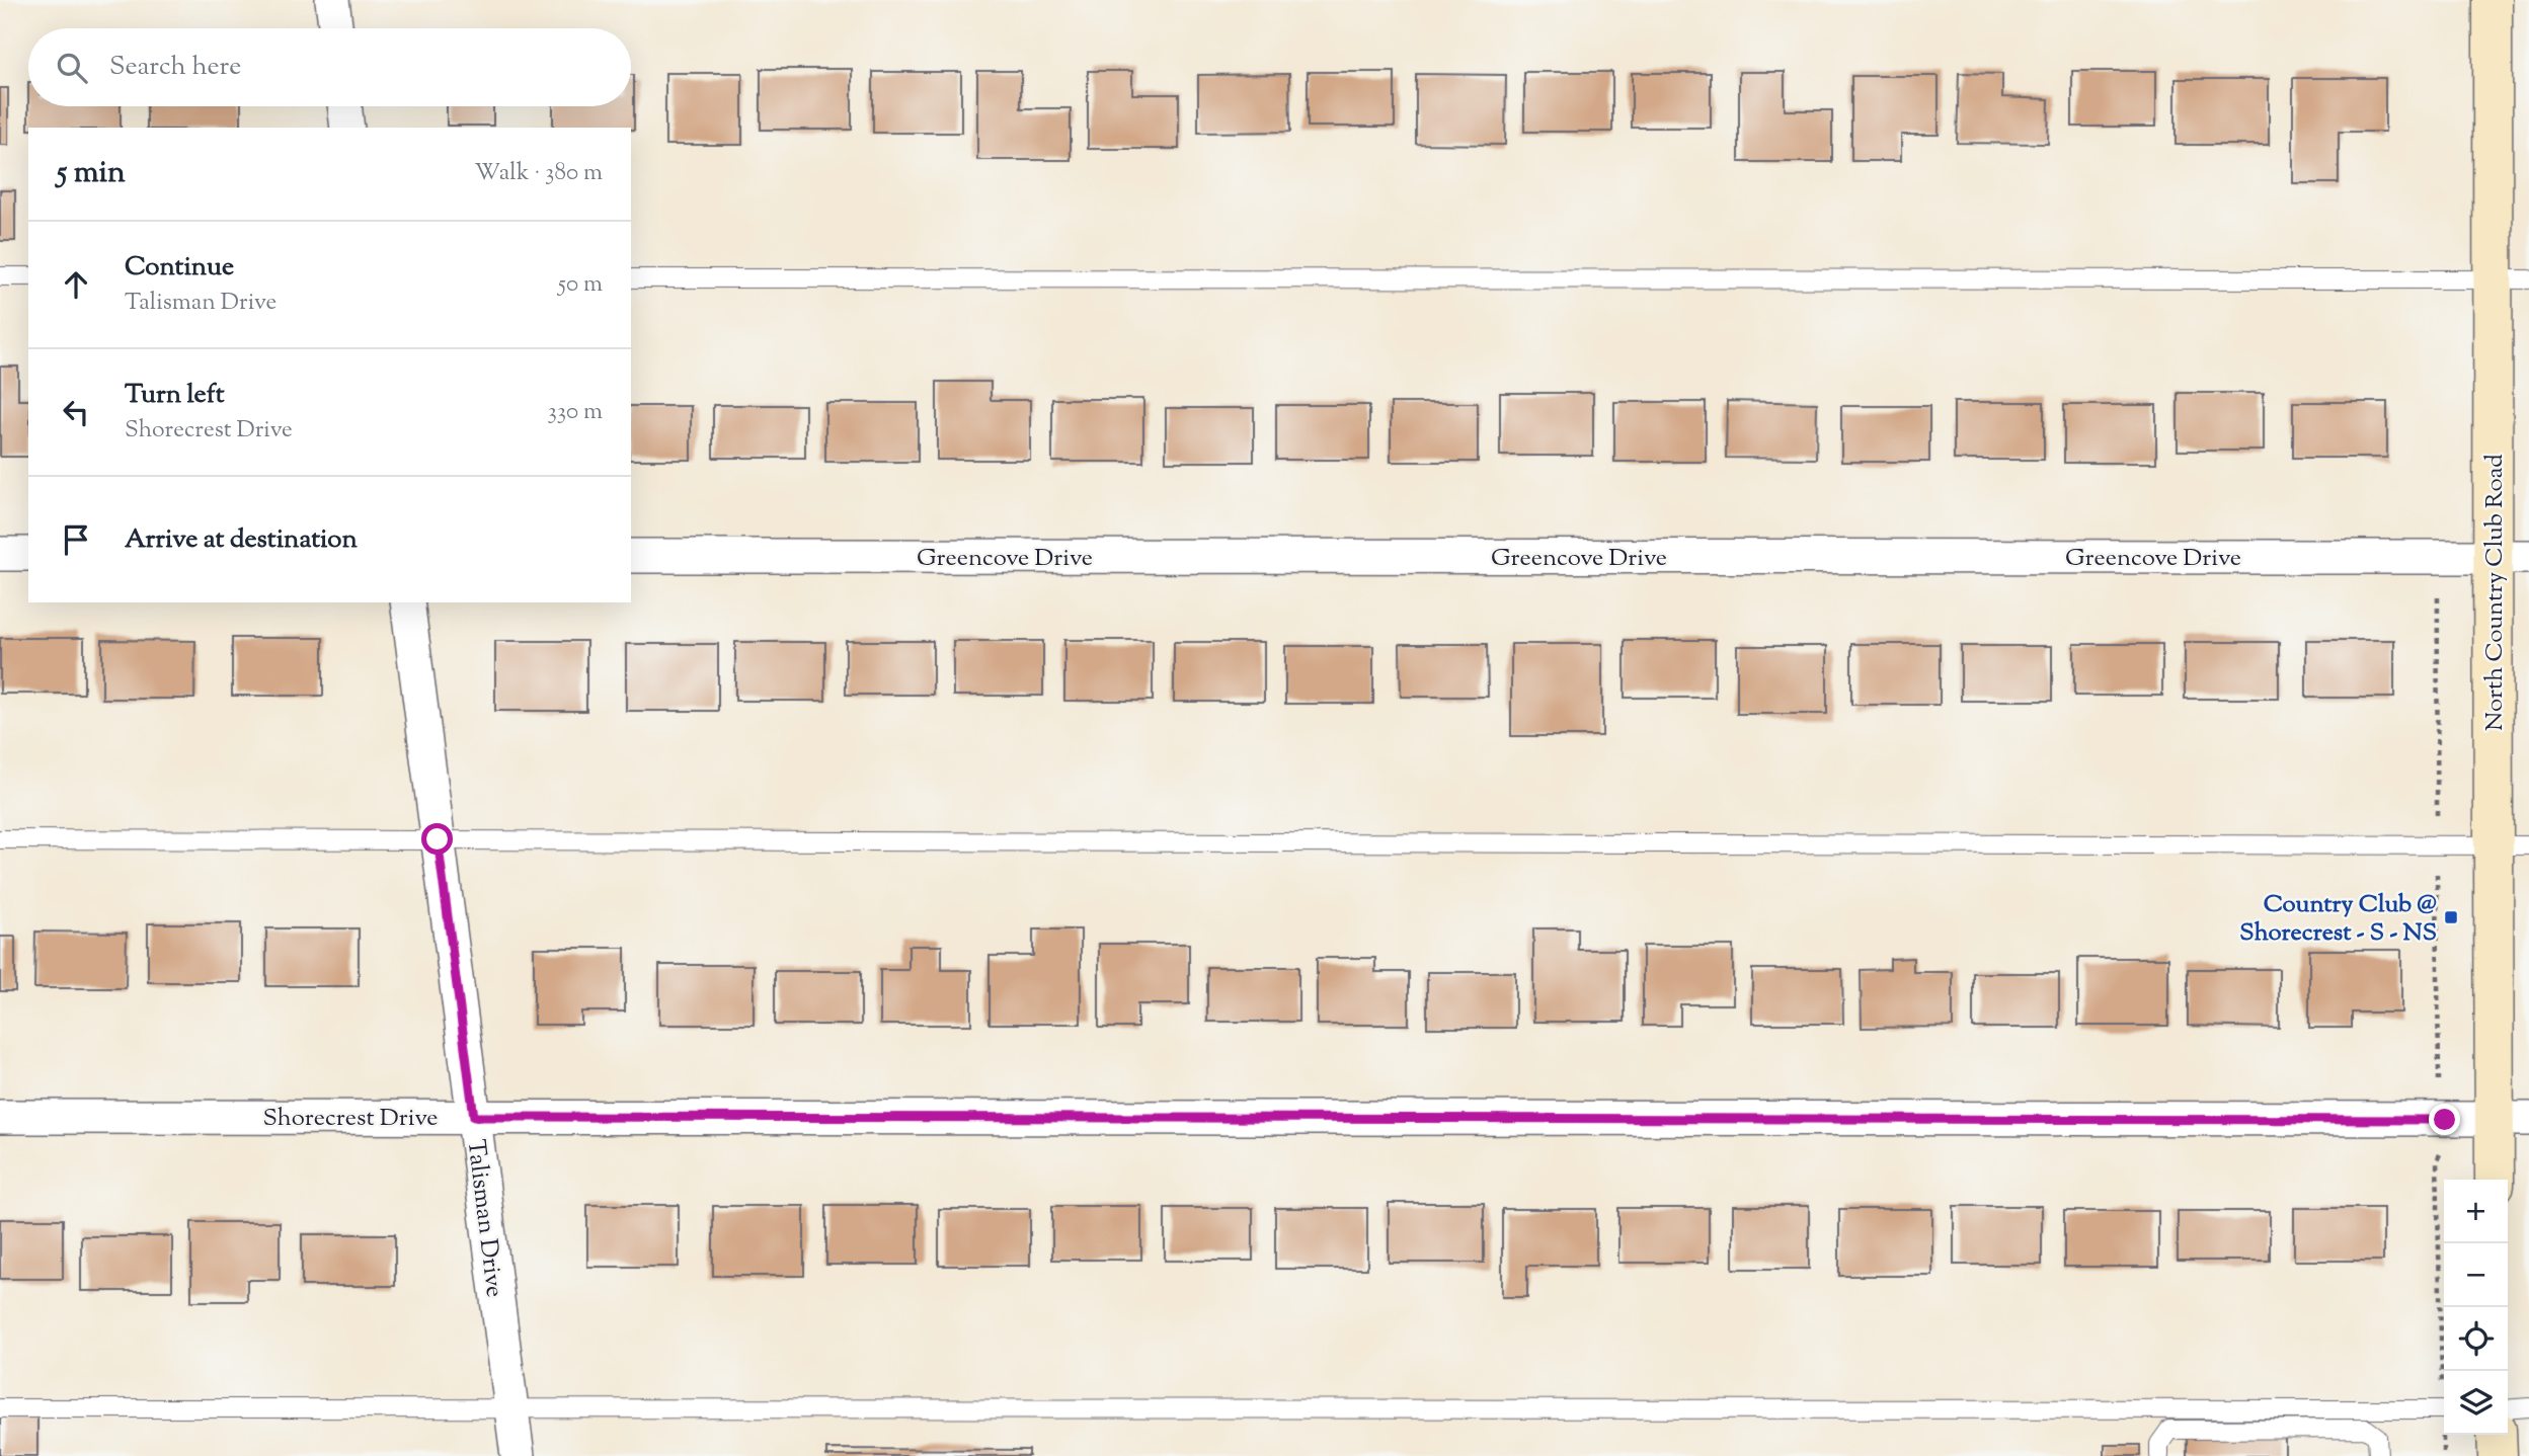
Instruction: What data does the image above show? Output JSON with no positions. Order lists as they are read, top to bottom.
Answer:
{
  "streets": {
    "main road": ["North Country Club Road"],
    "street": ["Greencove Drive", "Shorecrest Drive", "Talisman Drive"]
  },
  "crossings": [
    ["Greencove Drive", "North Country Club Road"],
    ["North Country Club Road", "Shorecrest Drive"],
    ["Shorecrest Drive", "Talisman Drive"]
  ],
  "places": {
    "transit": ["Country Club @ Shorecrest - S - NS"]
  },
  "page": {
    "search": "Search here",
    "heading": ["5 min", "Walk · 380 m"],
    "list": [
      ["Continue", "Talisman Drive", "50 m"],
      ["Turn left", "Shorecrest Drive", "330 m"],
      "Arrive at destination"
    ],
    "map_buttons": ["+", "−"]
  }
}
